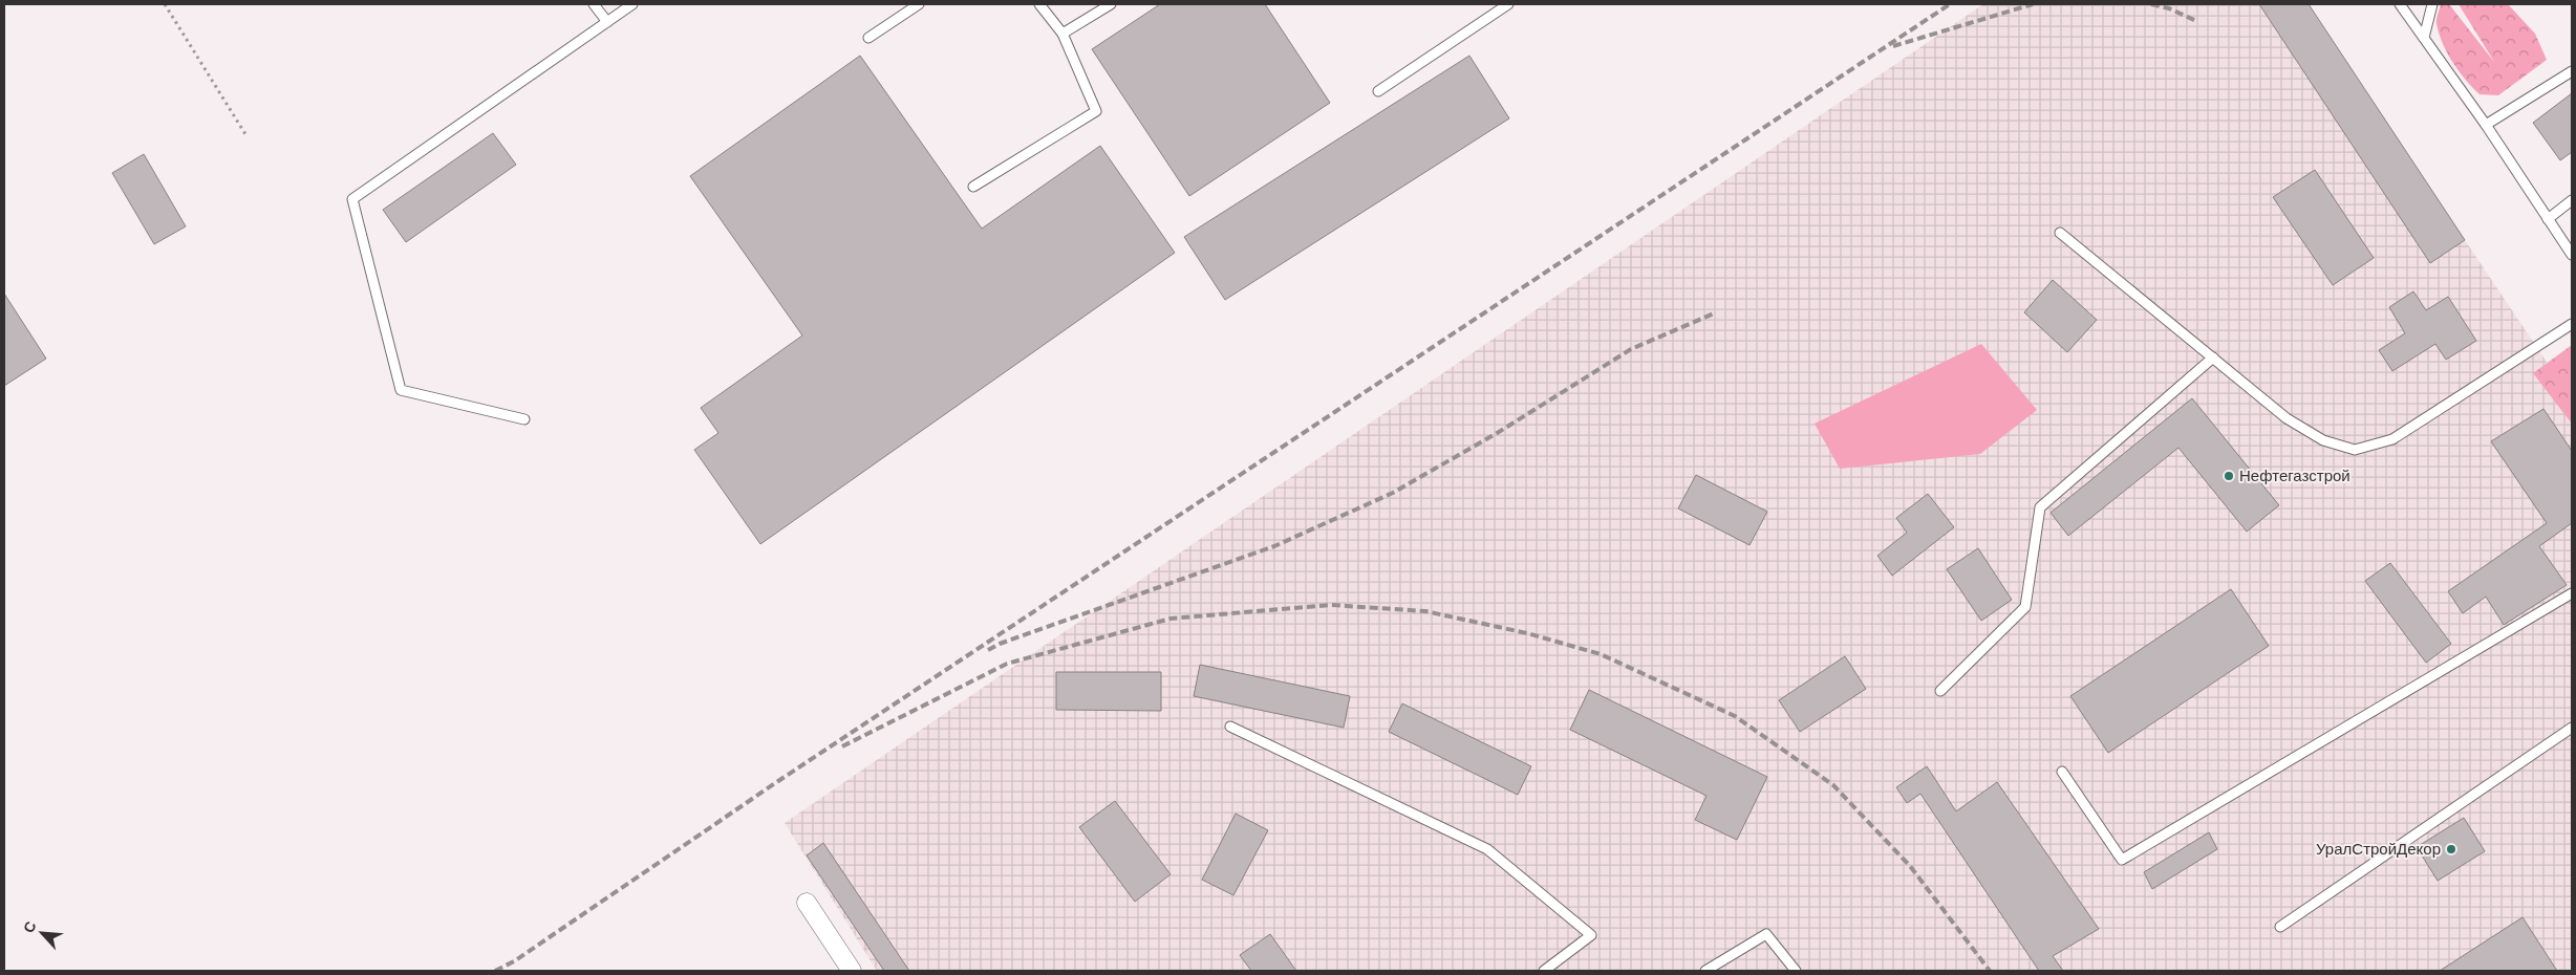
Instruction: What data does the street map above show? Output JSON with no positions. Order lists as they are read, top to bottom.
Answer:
{
  "places": ["Нефтегазстрой", "УралСтройДекор"],
  "north": "top left"
}
